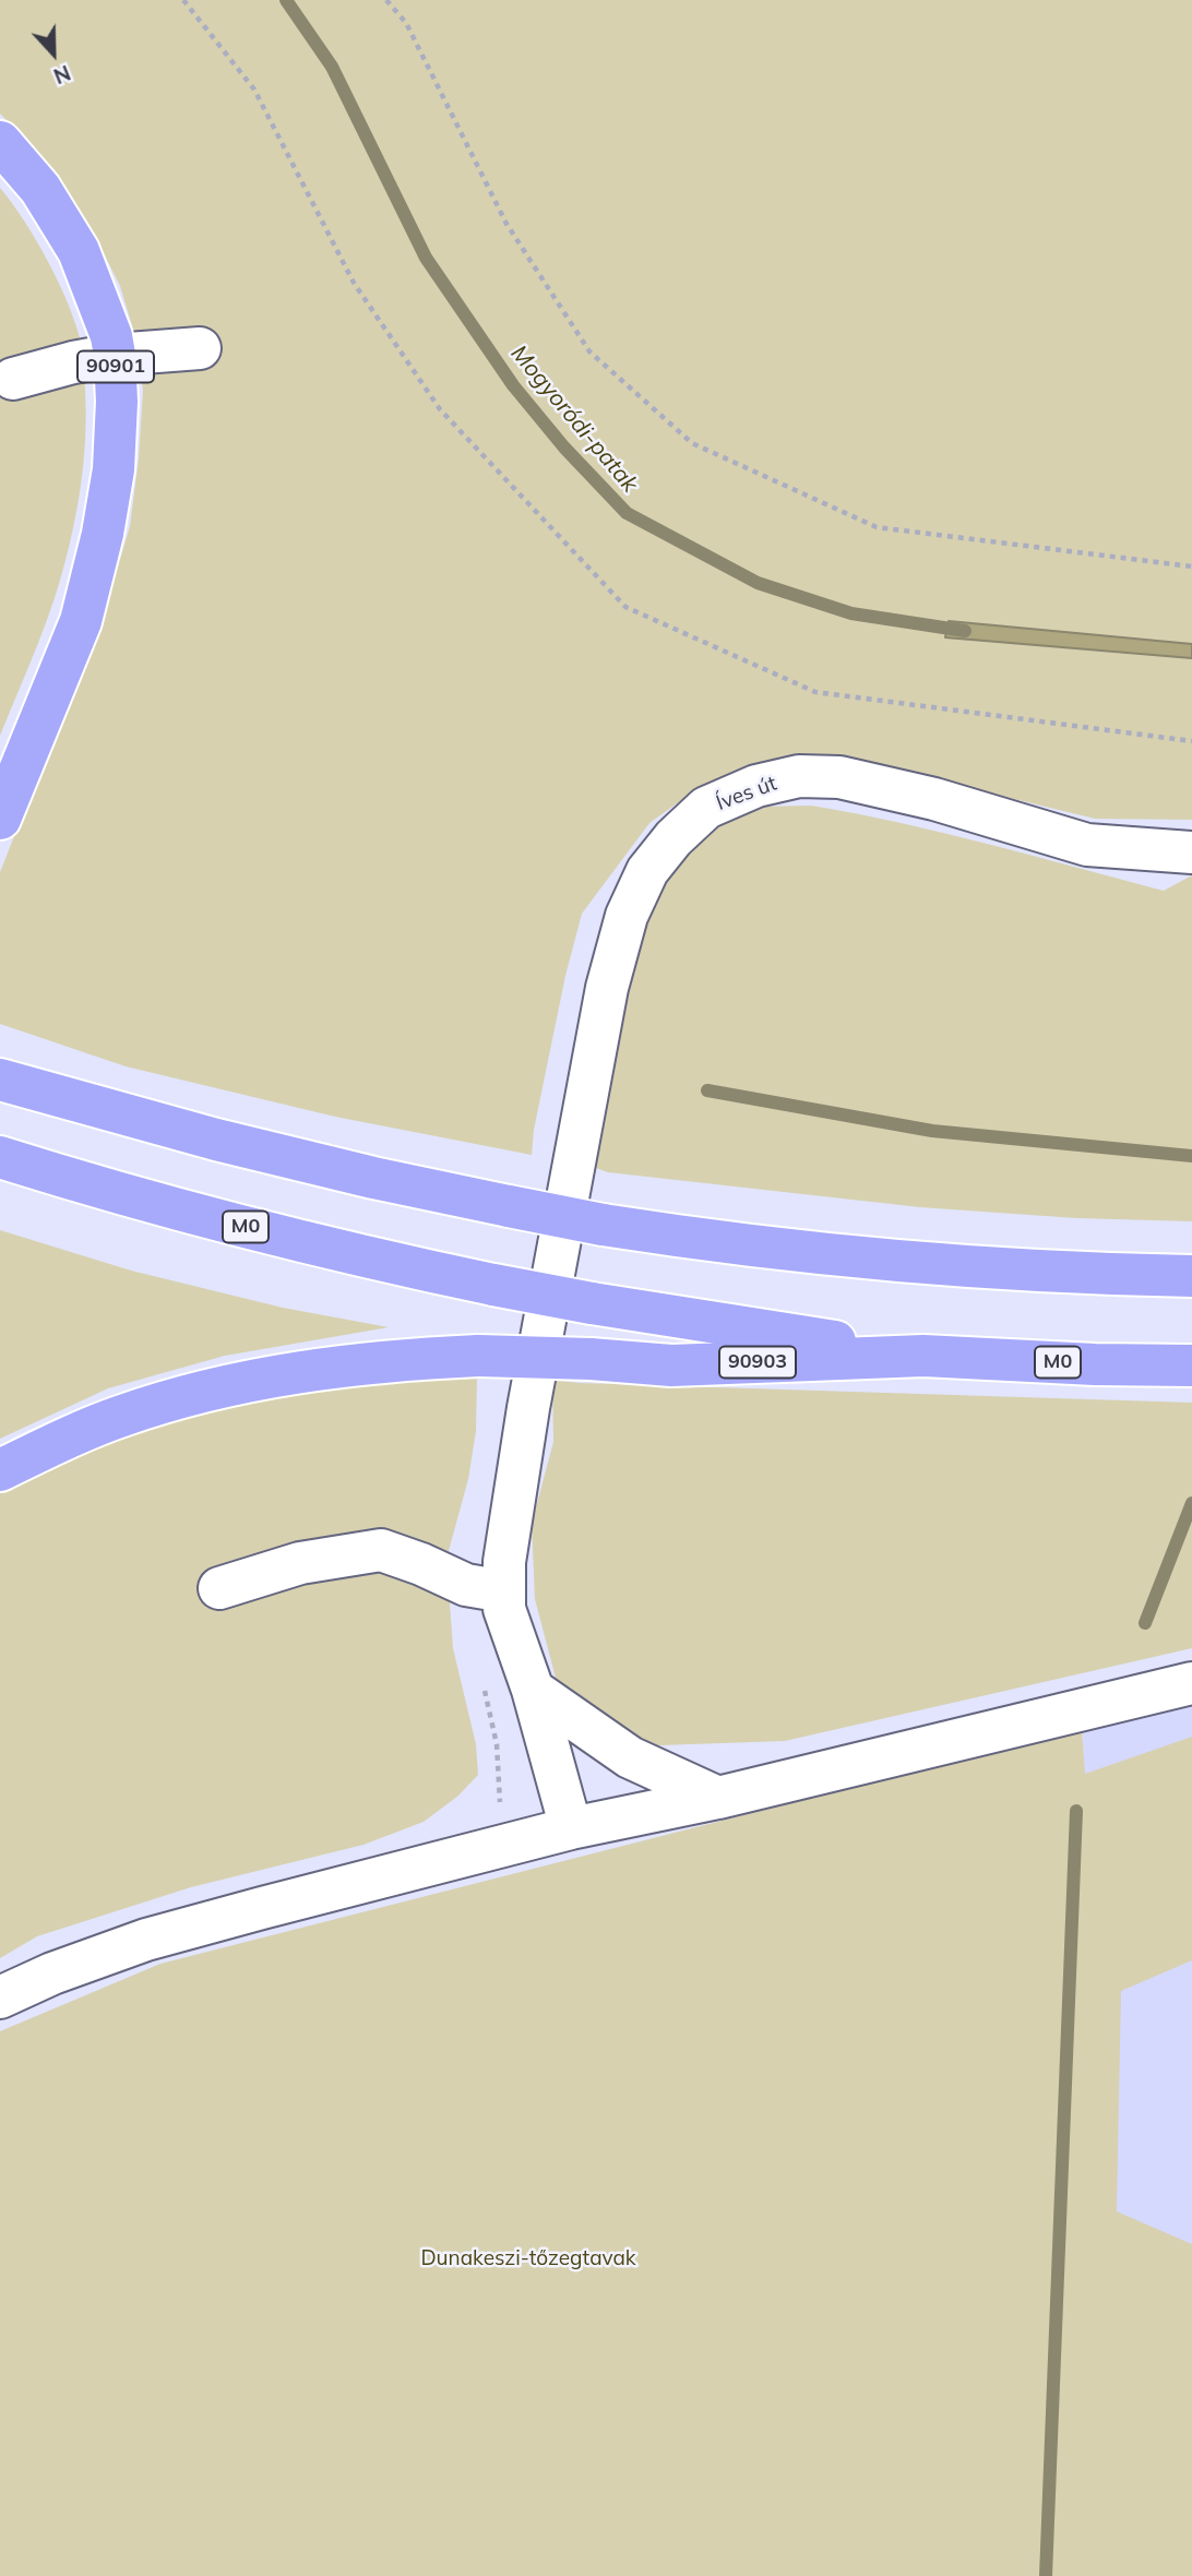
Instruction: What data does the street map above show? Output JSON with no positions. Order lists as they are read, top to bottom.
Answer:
{
  "streets": {
    "highway": ["90901", "M0", "90903"],
    "street": ["Íves út"]
  },
  "crossings": [
    ["M0", "90903"]
  ],
  "water": ["Mogyoródi-patak"],
  "parks": ["Dunakeszi-tőzegtavak"],
  "north": "bottom"
}
